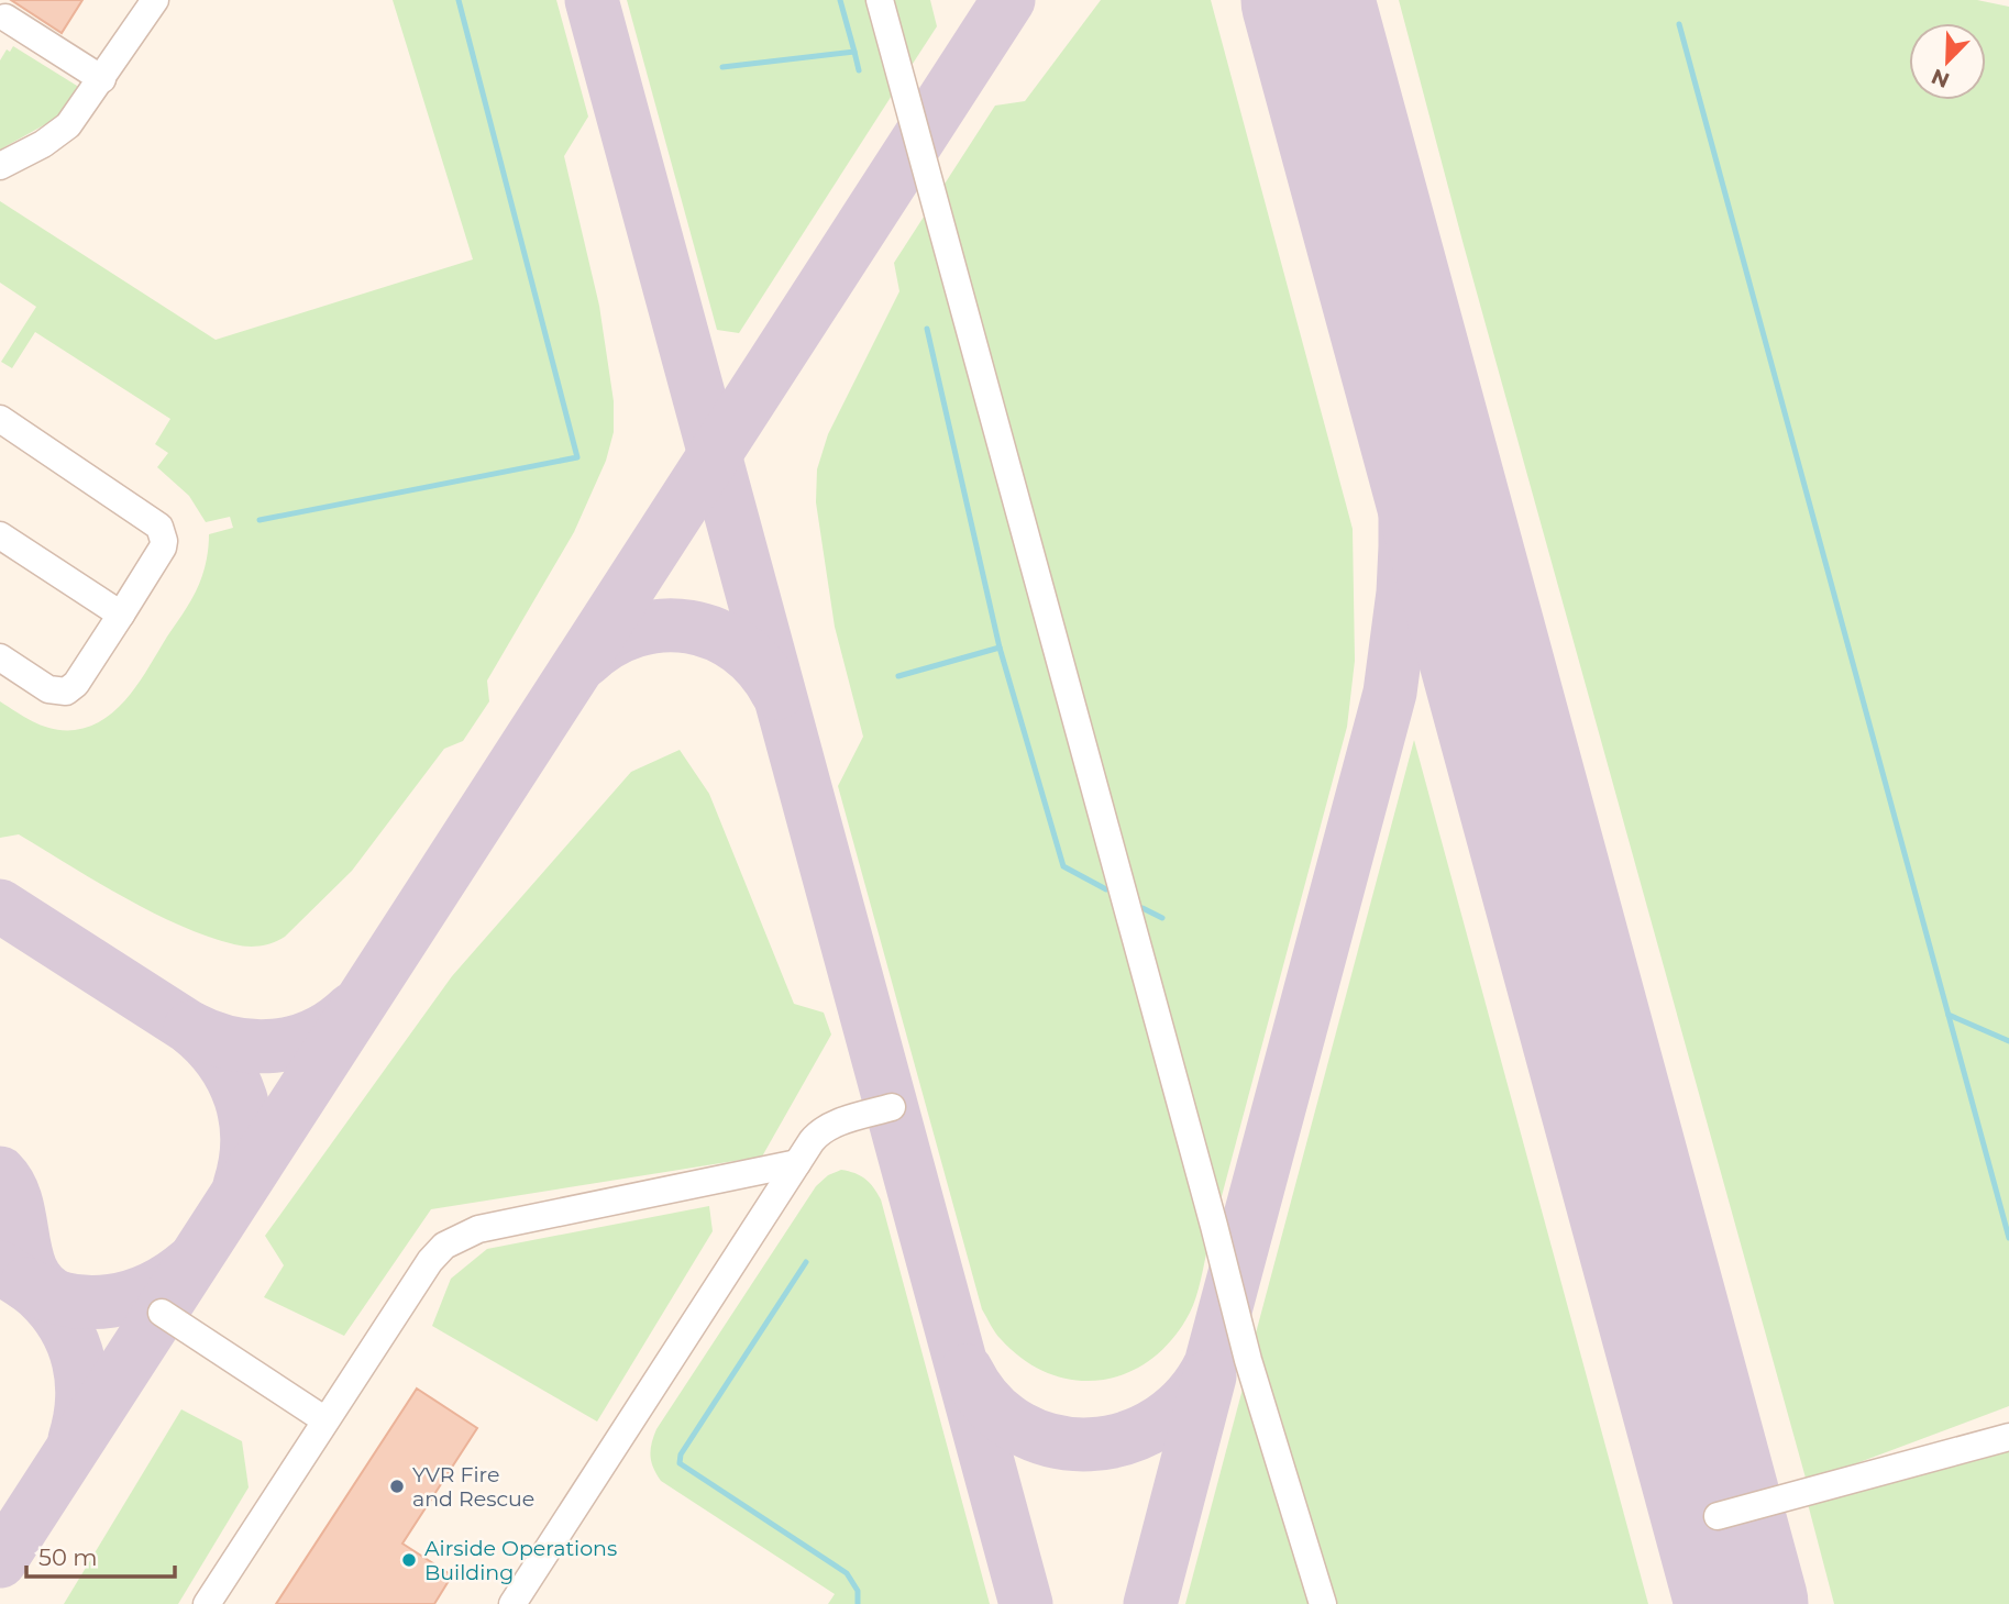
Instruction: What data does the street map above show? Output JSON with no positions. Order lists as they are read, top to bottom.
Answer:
{
  "places": ["YVR Fire and Rescue", "Airside Operations Building"],
  "scale_bar": "50 m",
  "north": "bottom left"
}
